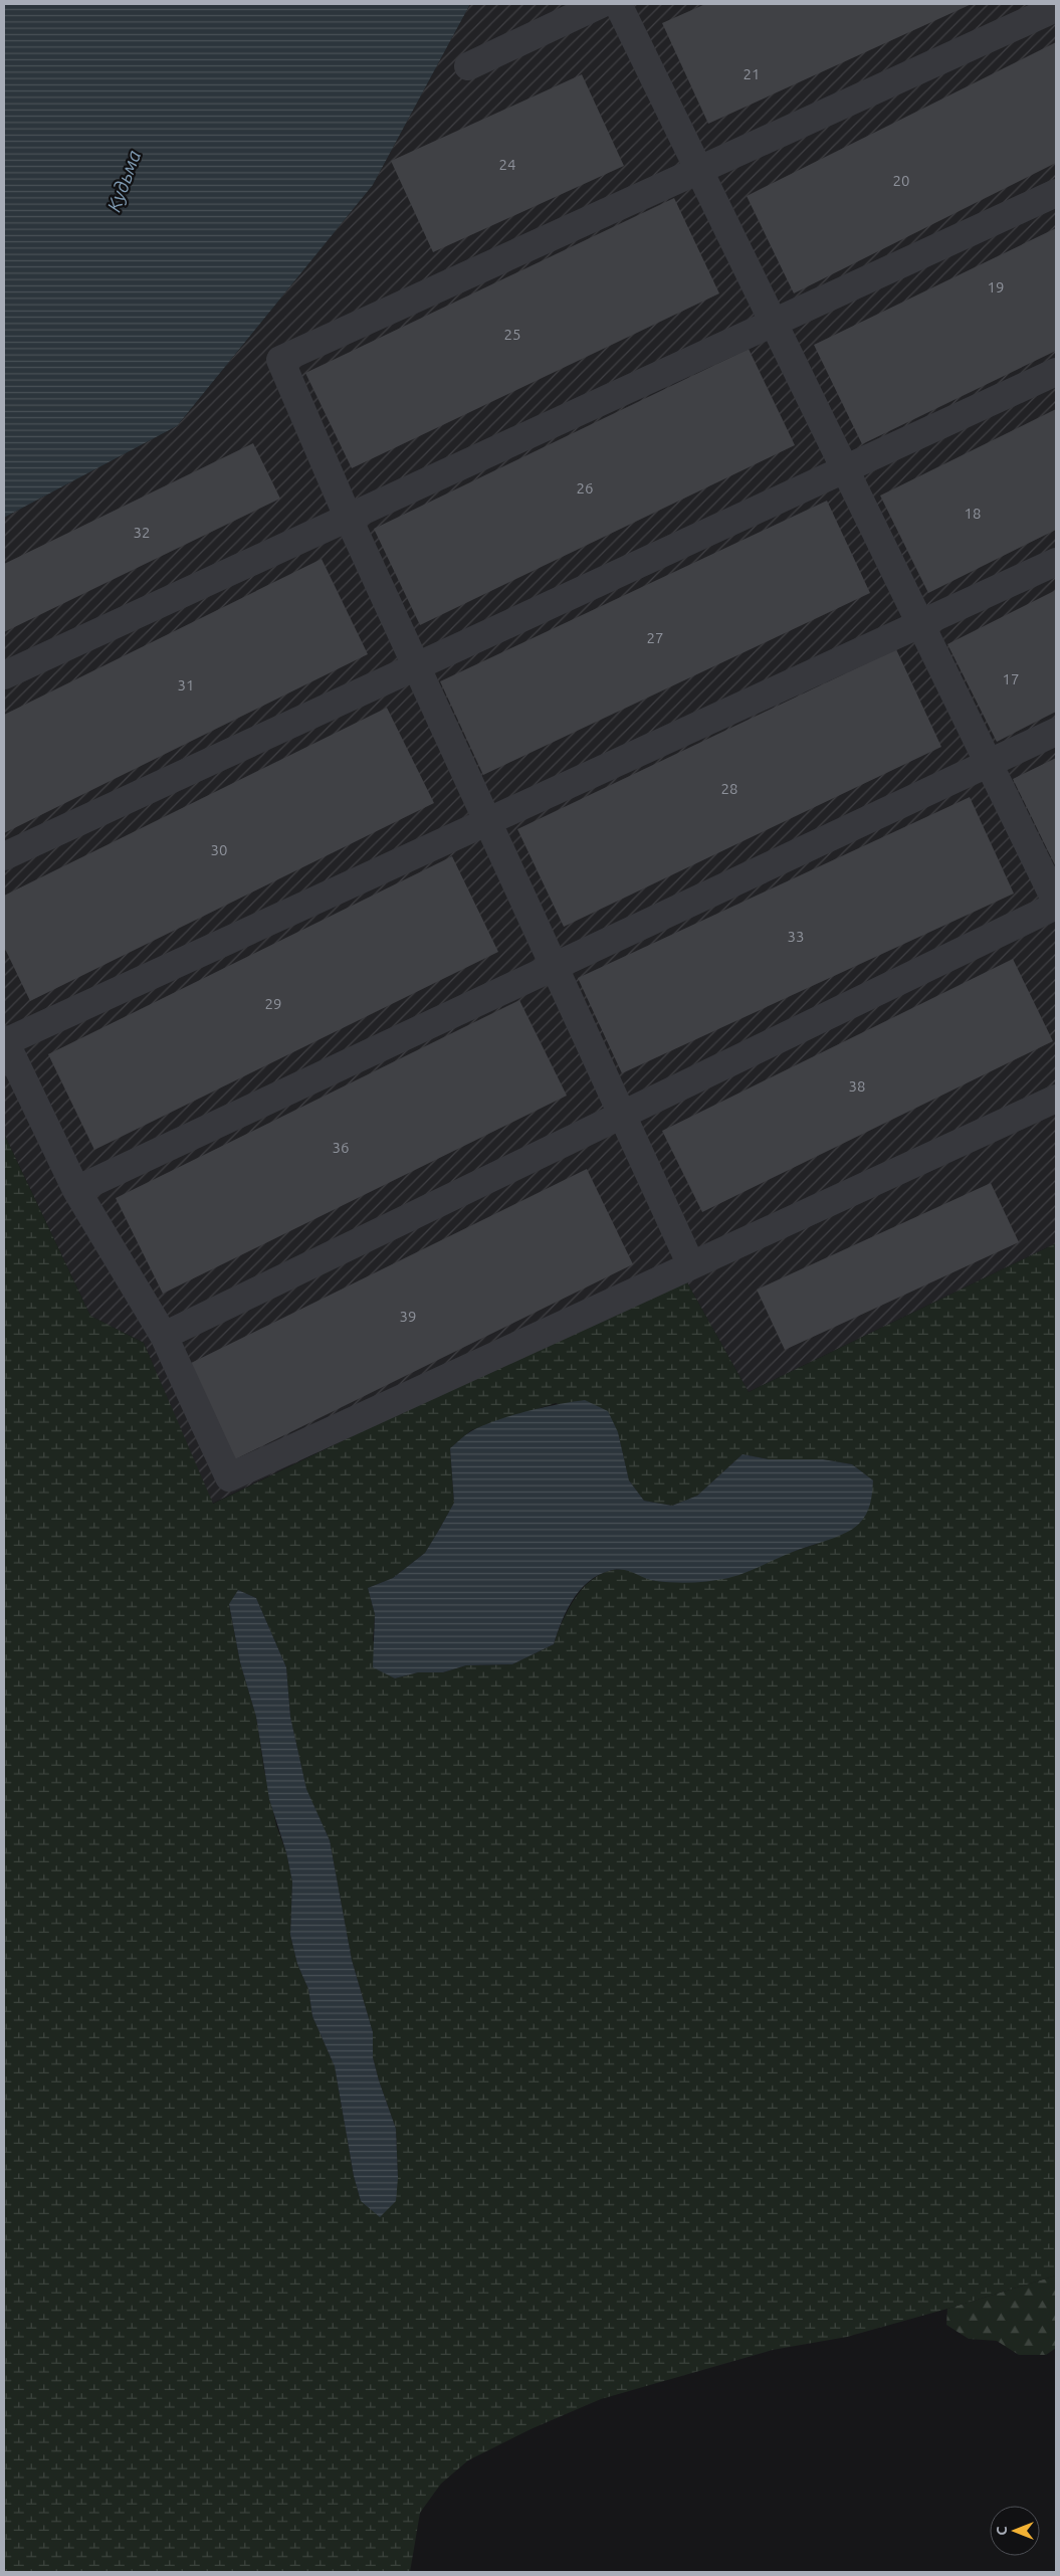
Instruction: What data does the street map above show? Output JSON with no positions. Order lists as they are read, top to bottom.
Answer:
{
  "water": ["Кудьма"],
  "house_numbers": [
    "21",
    "24",
    "20",
    "19",
    "25",
    "26",
    "18",
    "32",
    "27",
    "17",
    "31",
    "28",
    "30",
    "33",
    "29",
    "38",
    "36",
    "39"
  ],
  "north": "left"
}
